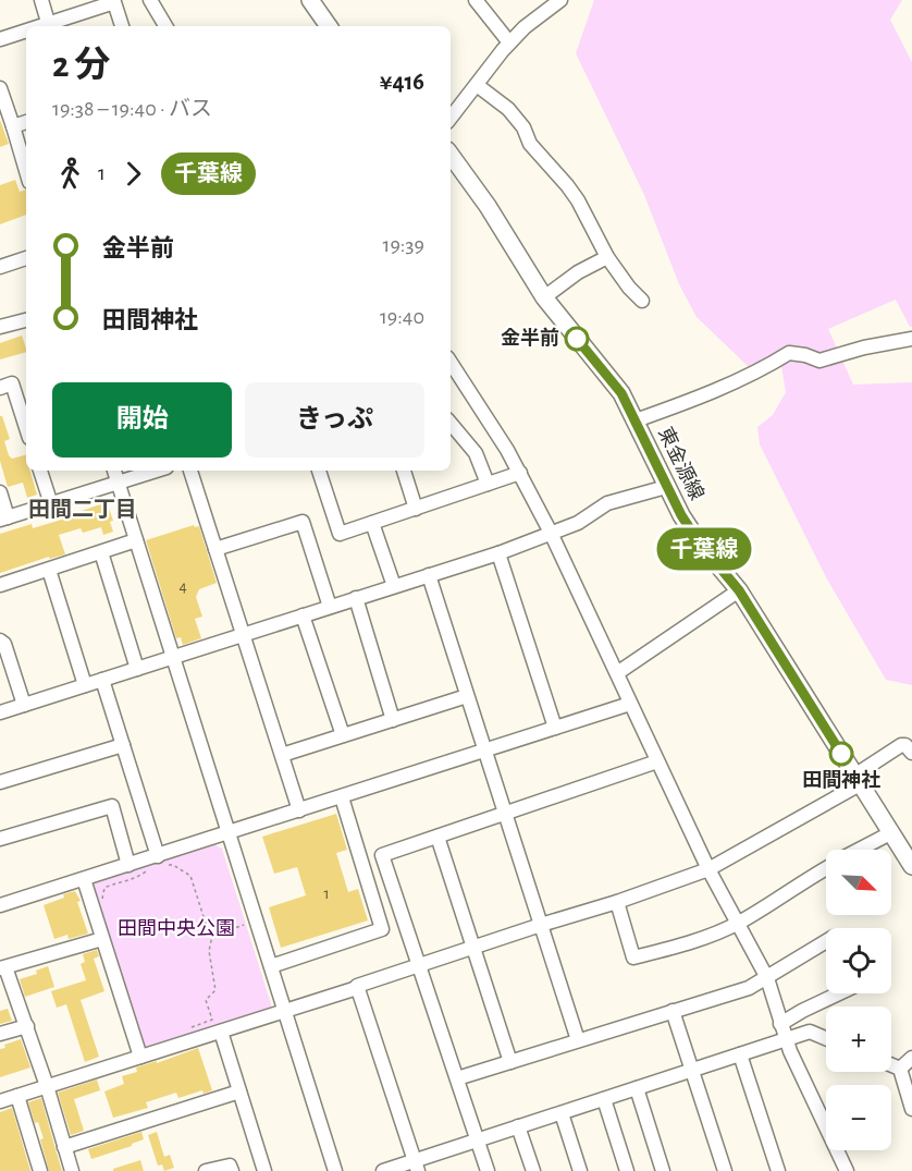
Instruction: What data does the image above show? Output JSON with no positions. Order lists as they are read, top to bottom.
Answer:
{
  "streets": {
    "main road": ["東金源線"]
  },
  "districts": ["田間二丁目"],
  "parks": ["田間中央公園"],
  "places": ["金半前", "田間神社"],
  "lines": ["bus line 千葉線"],
  "house_numbers": ["4", "1"],
  "north": "bottom right",
  "page": {
    "on_map": "千葉線",
    "heading": ["2 分", "19:38 – 19:40 · バス", "¥416"],
    "legs": ["1", "千葉線"],
    "list": [
      {
        "name": "金半前",
        "value": "19:39"
      },
      {
        "name": "田間神社",
        "value": "19:40"
      }
    ],
    "buttons": ["開始", "きっぷ"],
    "map_buttons": ["+", "−"]
  }
}
